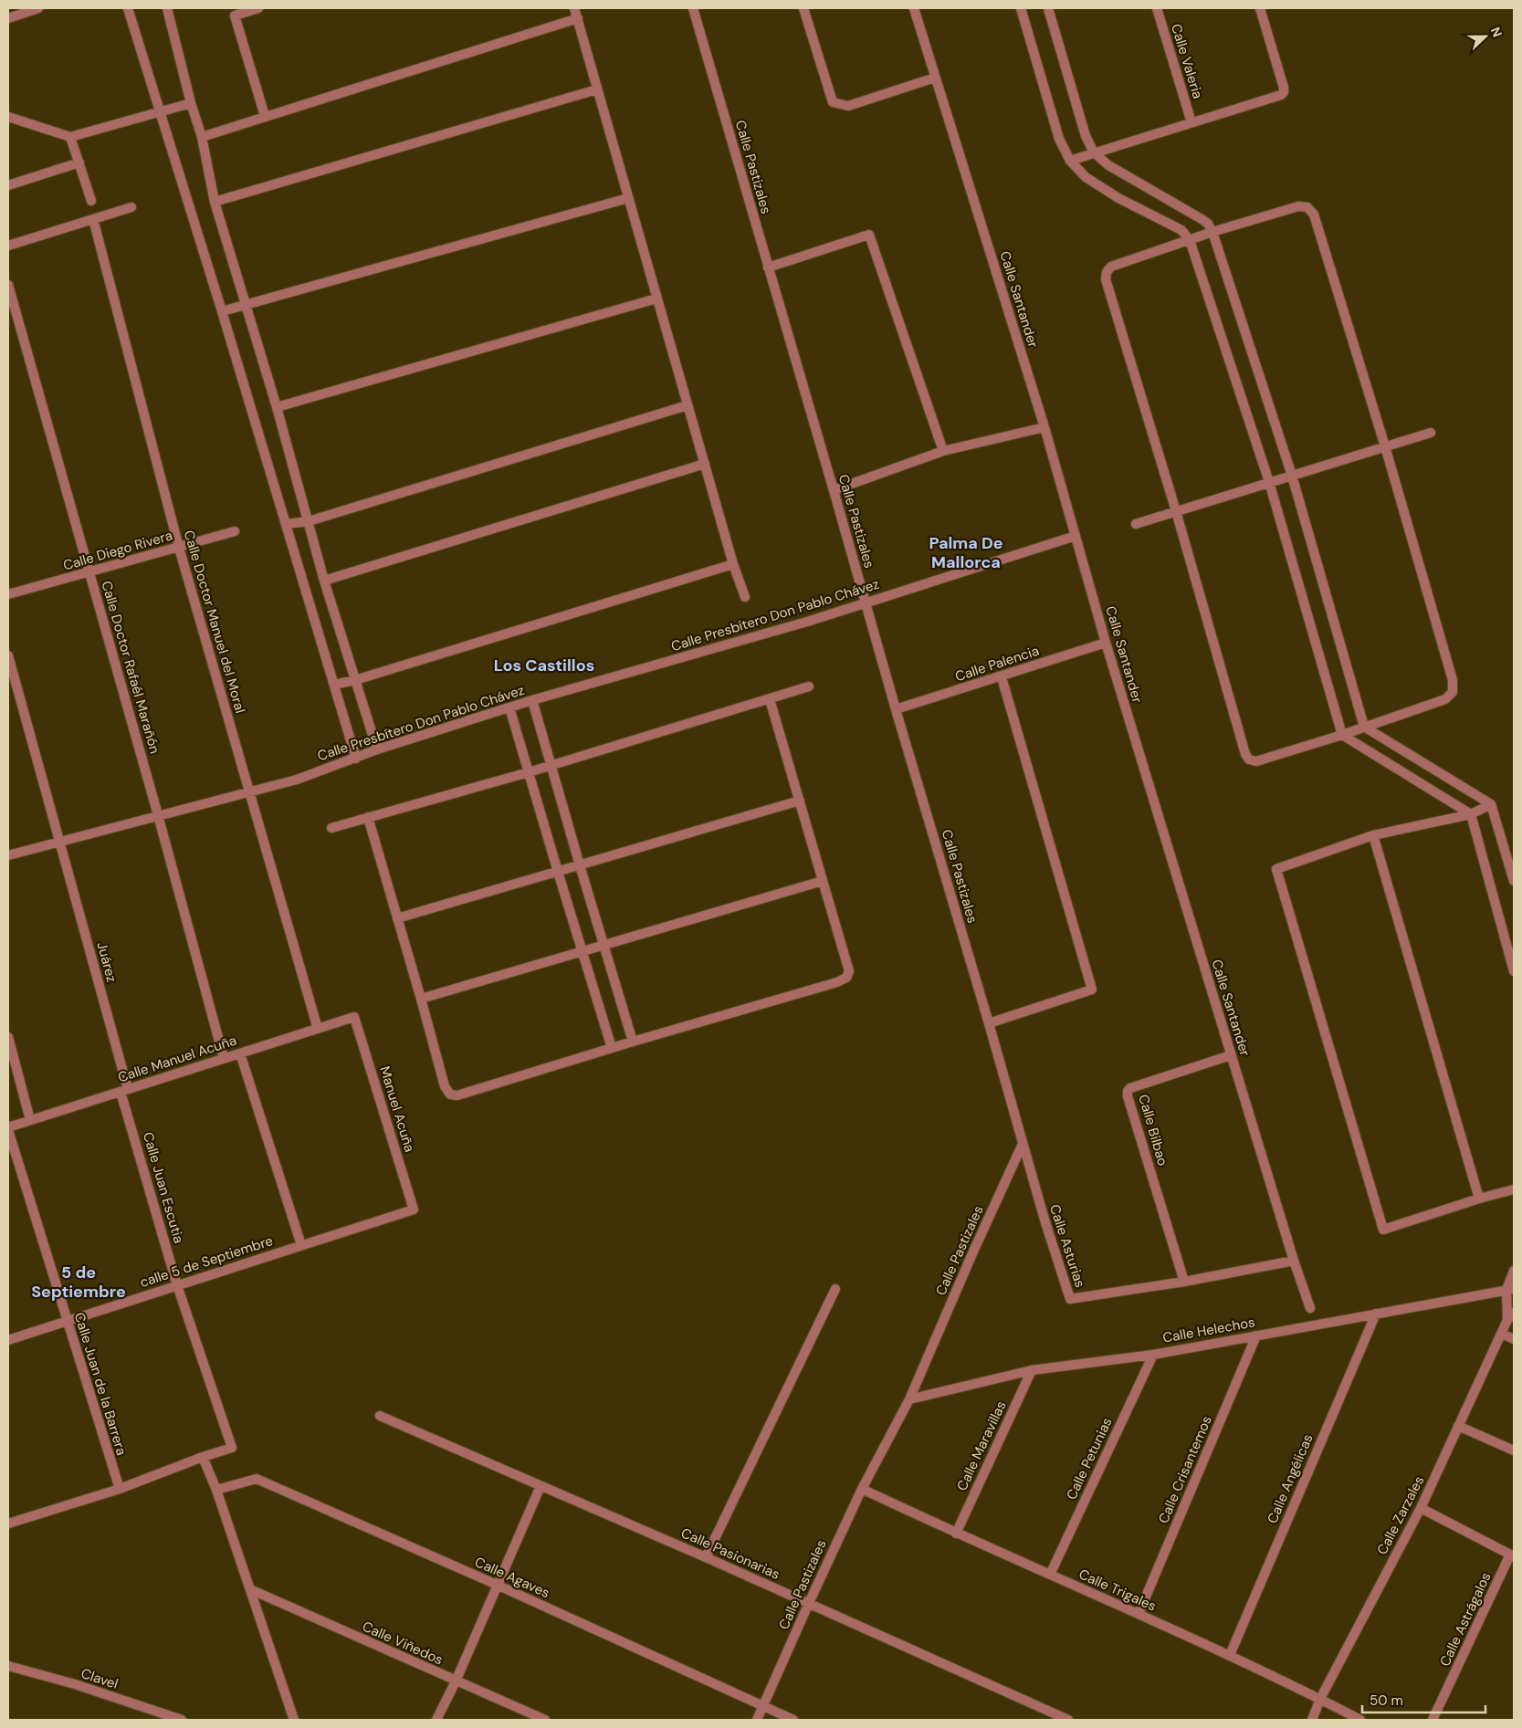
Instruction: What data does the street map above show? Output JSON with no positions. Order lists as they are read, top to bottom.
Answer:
{
  "streets": {
    "street": [
      "Calle Valeria",
      "Calle Pastizales",
      "Calle Santander",
      "Calle Diego Rivera",
      "Calle Presbítero Don Pablo Chávez",
      "Calle Doctor Manuel del Moral",
      "Calle Palencia",
      "Calle Doctor Rafaél Marañón",
      "Juárez",
      "Calle Manuel Acuña",
      "Manuel Acuña",
      "Calle Bilbao",
      "Calle Juan Escutia",
      "Calle Asturias",
      "calle 5 de Septiembre",
      "Calle Helechos",
      "Calle Juan de la Barrera",
      "Calle Maravillas",
      "Calle Petunias",
      "Calle Crisantemos",
      "Calle Angélicas",
      "Calle Zarzales",
      "Calle Pasionarias",
      "Calle Agaves",
      "Calle Trigales",
      "Calle Astrágalos",
      "Calle Viñedos",
      "Clavel"
    ]
  },
  "crossings": [
    ["Calle Pastizales", "Calle Presbítero Don Pablo Chávez"],
    ["Calle Pastizales", "Calle Palencia"],
    ["Calle Pastizales", "Calle Asturias"],
    ["Calle Pastizales", "Calle Helechos"],
    ["Calle Pastizales", "Calle Pasionarias"],
    ["Calle Pastizales", "Calle Agaves"],
    ["Calle Pastizales", "Calle Trigales"],
    ["Calle Santander", "Calle Presbítero Don Pablo Chávez"],
    ["Calle Santander", "Calle Palencia"],
    ["Calle Santander", "Calle Bilbao"],
    ["Calle Diego Rivera", "Calle Doctor Manuel del Moral"],
    ["Calle Diego Rivera", "Calle Doctor Rafaél Marañón"],
    ["Calle Presbítero Don Pablo Chávez", "Calle Doctor Manuel del Moral"],
    ["Calle Presbítero Don Pablo Chávez", "Calle Doctor Rafaél Marañón"],
    ["Calle Presbítero Don Pablo Chávez", "Juárez"],
    ["Calle Doctor Manuel del Moral", "Calle Manuel Acuña"],
    ["Calle Doctor Rafaél Marañón", "Calle Manuel Acuña"],
    ["Juárez", "Calle Manuel Acuña"],
    ["Juárez", "Calle Juan Escutia"],
    ["Calle Manuel Acuña", "Manuel Acuña"],
    ["Calle Manuel Acuña", "Calle Juan Escutia"],
    ["Calle Manuel Acuña", "Calle Juan de la Barrera"],
    ["Manuel Acuña", "calle 5 de Septiembre"],
    ["Calle Bilbao", "Calle Asturias"],
    ["Calle Juan Escutia", "calle 5 de Septiembre"],
    ["calle 5 de Septiembre", "Calle Juan de la Barrera"],
    ["Calle Helechos", "Calle Maravillas"],
    ["Calle Helechos", "Calle Petunias"],
    ["Calle Helechos", "Calle Crisantemos"],
    ["Calle Helechos", "Calle Angélicas"],
    ["Calle Helechos", "Calle Zarzales"],
    ["Calle Maravillas", "Calle Trigales"],
    ["Calle Petunias", "Calle Trigales"],
    ["Calle Crisantemos", "Calle Trigales"],
    ["Calle Angélicas", "Calle Trigales"],
    ["Calle Zarzales", "Calle Trigales"]
  ],
  "districts": ["Palma De Mallorca", "Los Castillos", "5 de Septiembre"],
  "scale_bar": "50 m",
  "north": "right"
}
